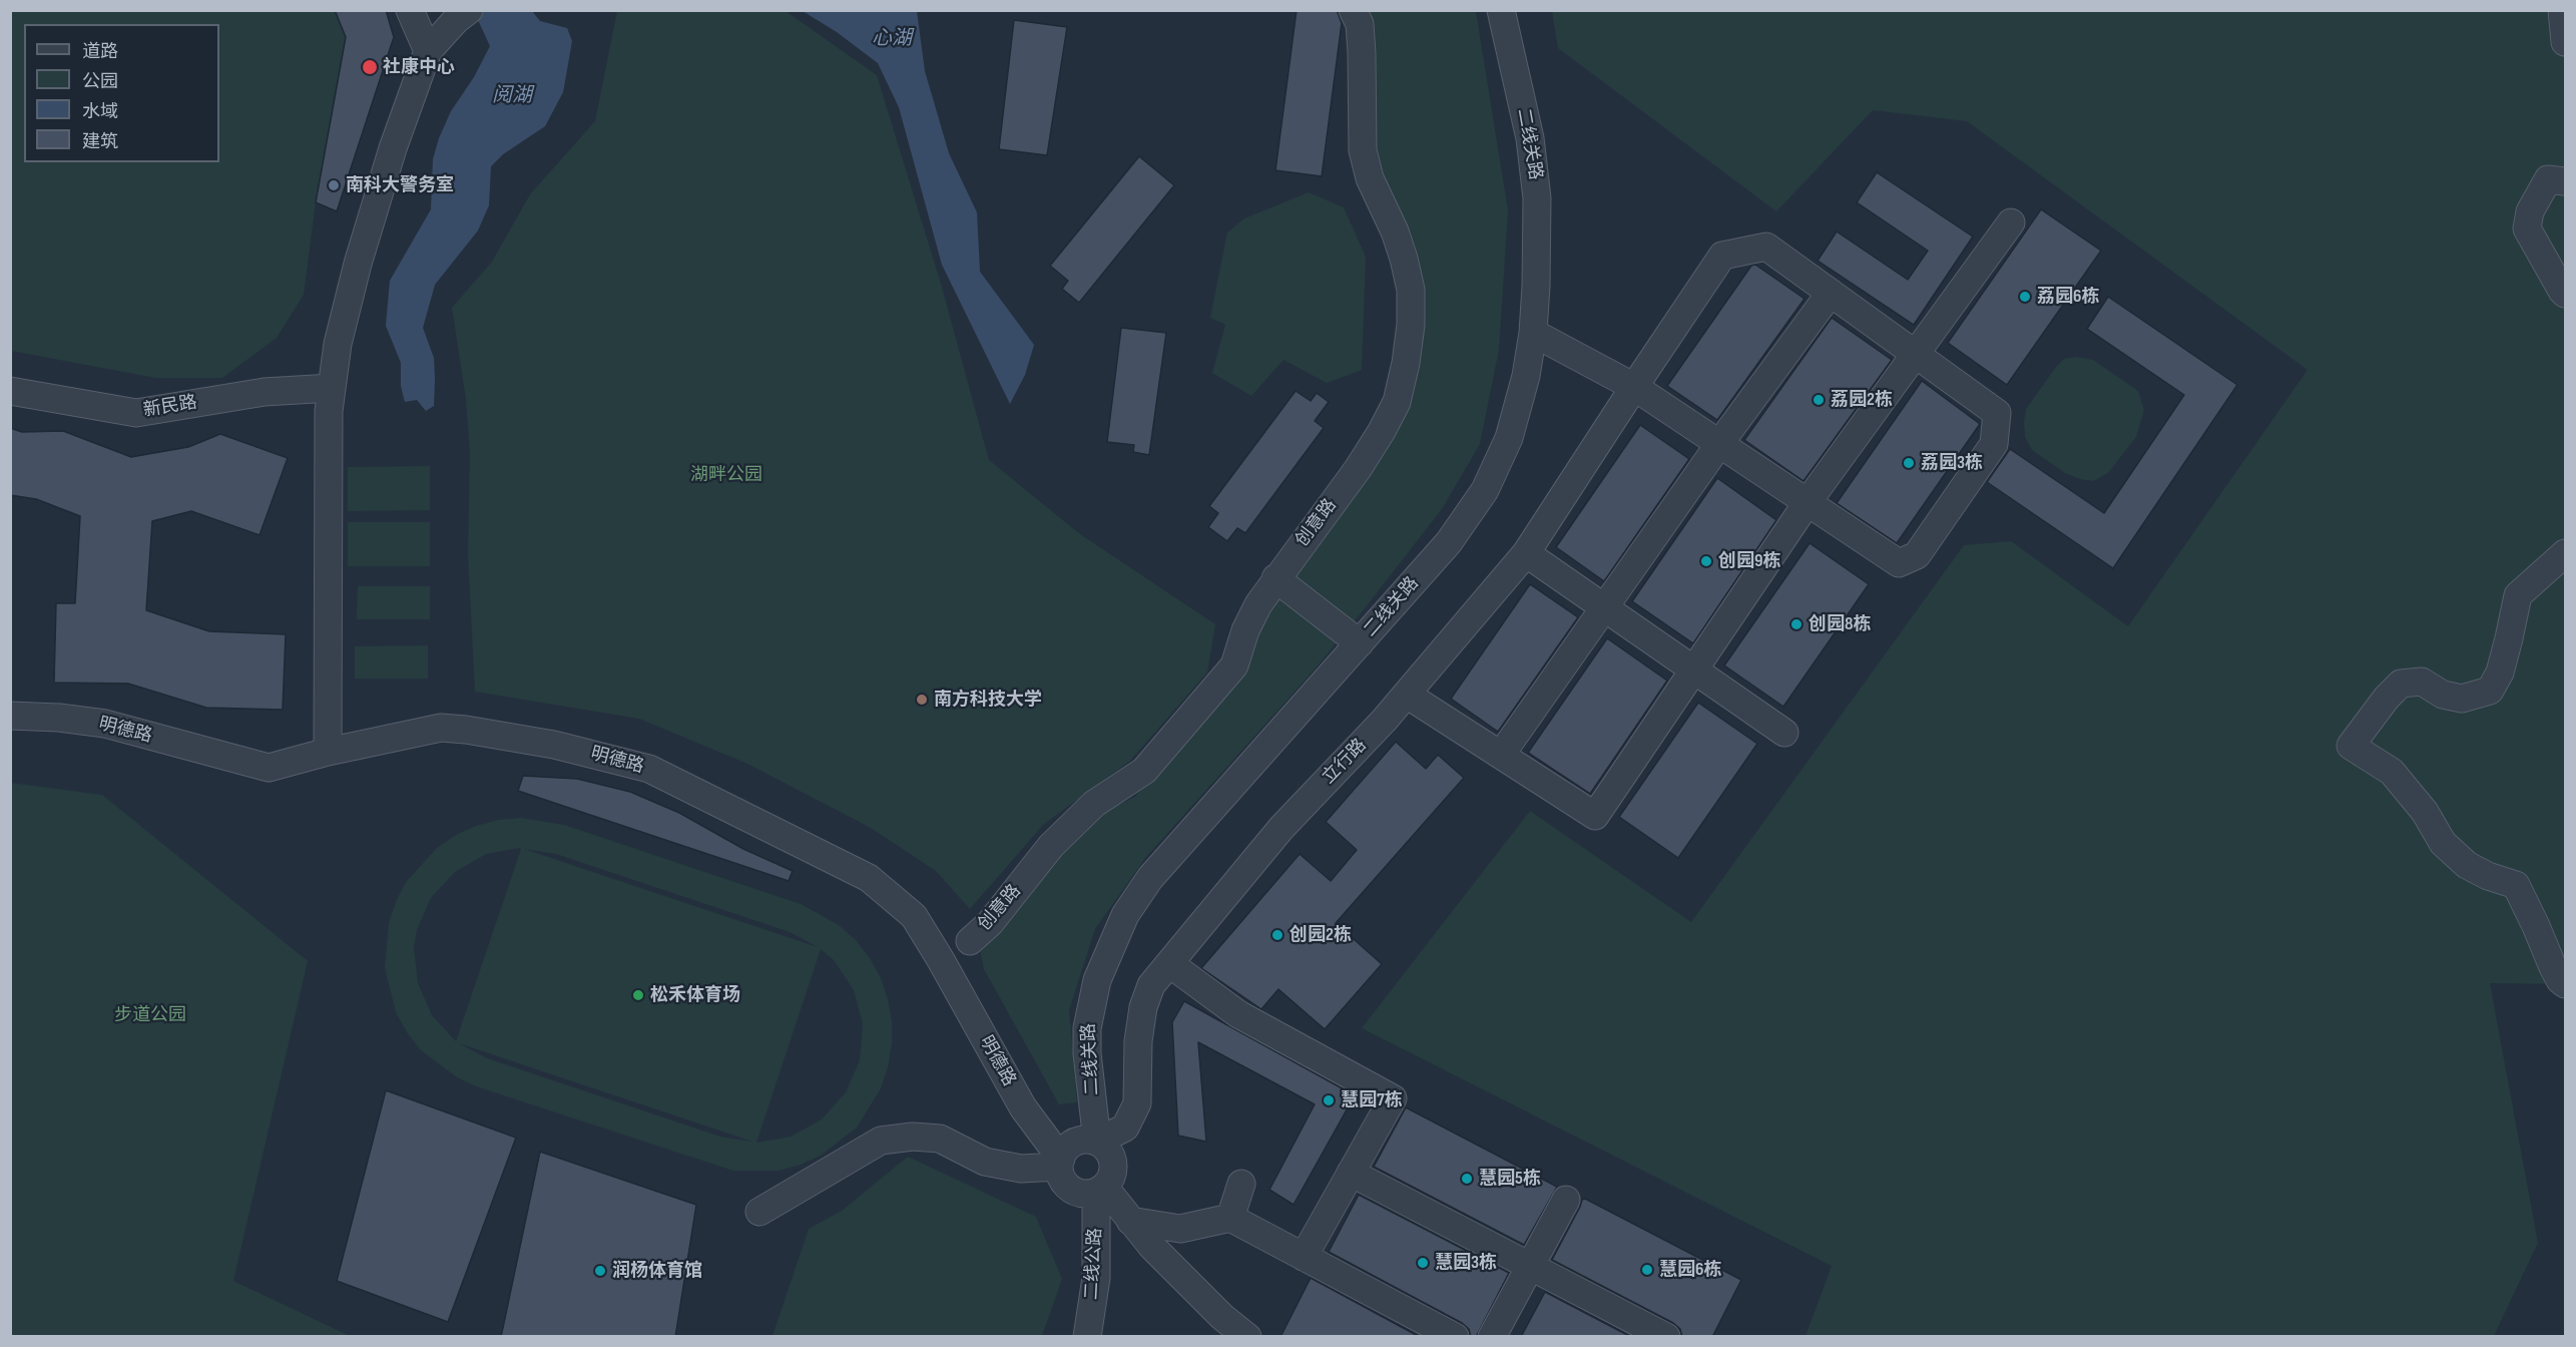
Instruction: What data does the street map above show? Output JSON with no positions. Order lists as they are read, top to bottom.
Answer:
{
  "streets": {
    "street": [
      "二线关路",
      "新民路",
      "创意路",
      "明德路",
      "立行路",
      "二线公路"
    ]
  },
  "crossings": [
    ["二线关路", "明德路"],
    ["二线关路", "立行路"],
    ["二线关路", "二线公路"],
    ["明德路", "立行路"],
    ["明德路", "二线公路"],
    ["立行路", "二线公路"]
  ],
  "water": ["心湖", "阅湖"],
  "parks": ["湖畔公园", "步道公园"],
  "places": [
    "社康中心",
    "南科大警务室",
    "荔园6栋",
    "荔园2栋",
    "荔园3栋",
    "创园9栋",
    "创园8栋",
    "南方科技大学",
    "创园2栋",
    "松禾体育场",
    "慧园7栋",
    "慧园5栋",
    "慧园3栋",
    "慧园6栋",
    "润杨体育馆"
  ],
  "legend": [
    "道路",
    "公园",
    "水域",
    "建筑"
  ]
}
